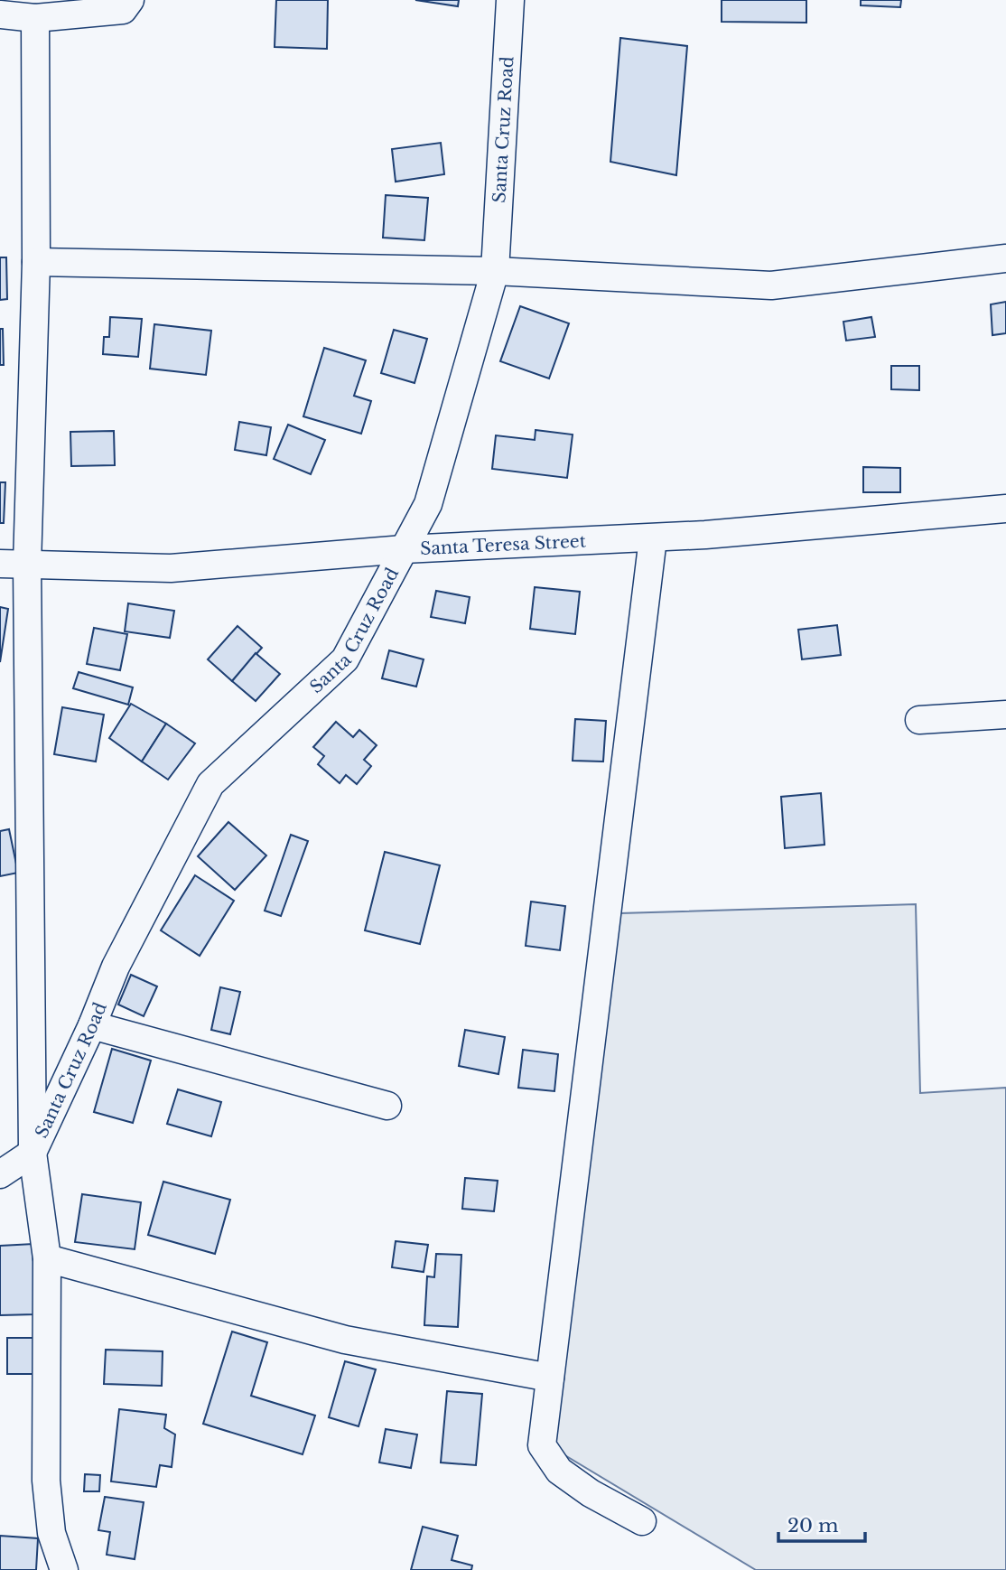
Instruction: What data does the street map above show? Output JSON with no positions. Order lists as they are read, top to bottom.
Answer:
{
  "streets": {
    "street": ["Santa Cruz Road", "Santa Teresa Street"]
  },
  "crossings": [
    ["Santa Cruz Road", "Santa Teresa Street"]
  ],
  "scale_bar": "20 m"
}
